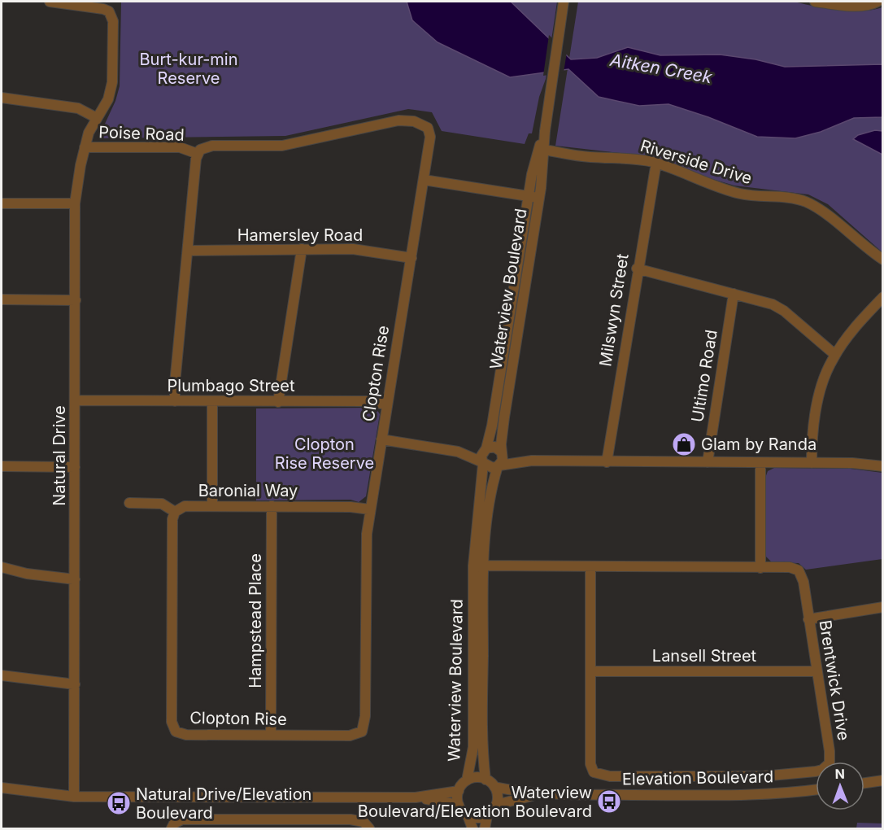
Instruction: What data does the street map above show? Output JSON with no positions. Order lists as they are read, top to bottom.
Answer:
{
  "streets": {
    "street": [
      "Poise Road",
      "Riverside Drive",
      "Hamersley Road",
      "Waterview Boulevard",
      "Milswyn Street",
      "Clopton Rise",
      "Ultimo Road",
      "Plumbago Street",
      "Natural Drive",
      "Baronial Way",
      "Hampstead Place",
      "Lansell Street",
      "Brentwick Drive",
      "Elevation Boulevard"
    ]
  },
  "crossings": [
    ["Poise Road", "Clopton Rise"],
    ["Poise Road", "Natural Drive"],
    ["Riverside Drive", "Waterview Boulevard"],
    ["Riverside Drive", "Milswyn Street"],
    ["Hamersley Road", "Clopton Rise"],
    ["Waterview Boulevard", "Brentwick Drive"],
    ["Waterview Boulevard", "Elevation Boulevard"],
    ["Clopton Rise", "Plumbago Street"],
    ["Clopton Rise", "Baronial Way"],
    ["Clopton Rise", "Hampstead Place"],
    ["Plumbago Street", "Natural Drive"],
    ["Baronial Way", "Hampstead Place"],
    ["Lansell Street", "Brentwick Drive"]
  ],
  "water": ["Aitken Creek"],
  "parks": ["Burt-kur-min Reserve", "Clopton Rise Reserve"],
  "places": {
    "shop": ["Glam by Randa"],
    "bus stop": ["Waterview Boulevard/Elevation Boulevard", "Natural Drive/Elevation Boulevard"]
  },
  "north": "top"
}
